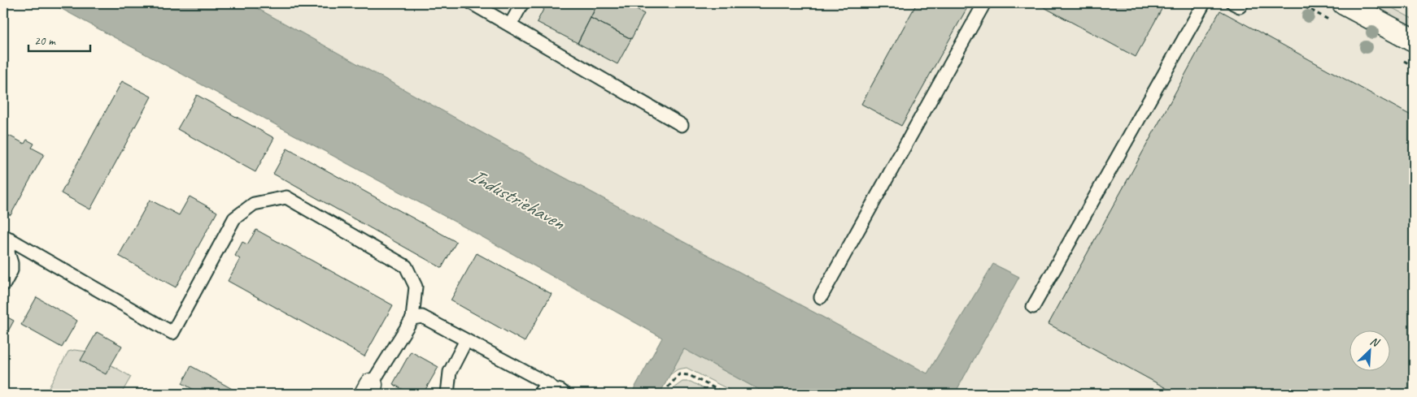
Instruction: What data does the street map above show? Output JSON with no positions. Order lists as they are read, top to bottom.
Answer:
{
  "water": ["Industriehaven"],
  "scale_bar": "20 m",
  "north": "top right"
}
